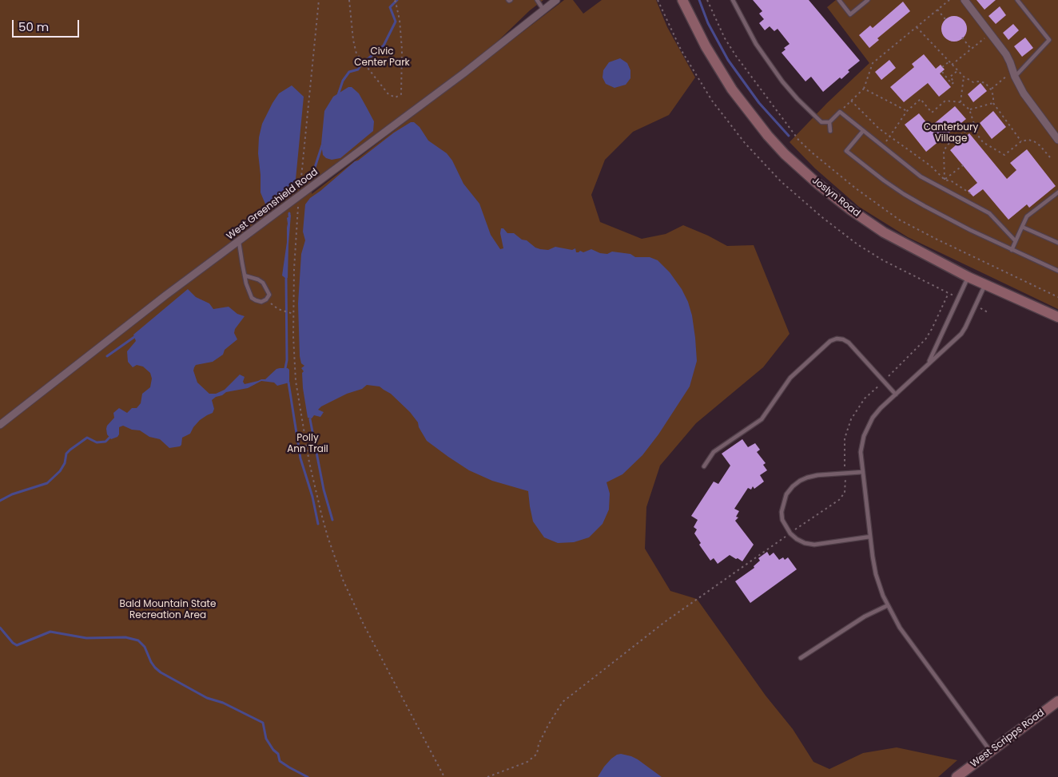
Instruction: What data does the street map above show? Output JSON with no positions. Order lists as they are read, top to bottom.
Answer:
{
  "streets": {
    "street": ["Joslyn Road", "West Greenshield Road", "West Scripps Road"]
  },
  "parks": [
    "Civic Center Park",
    "Canterbury Village",
    "Polly Ann Trail",
    "Bald Mountain State Recreation Area"
  ],
  "scale_bar": "50 m"
}
